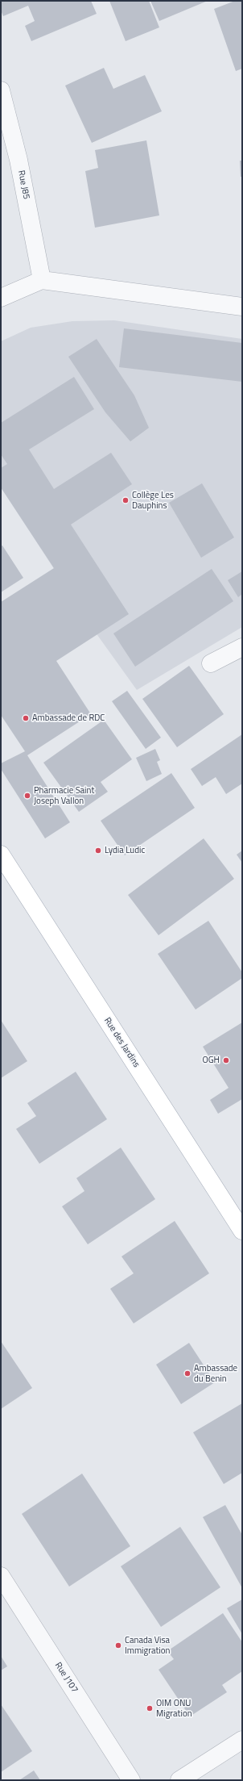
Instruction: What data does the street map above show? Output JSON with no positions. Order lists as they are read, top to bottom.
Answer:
{
  "streets": {
    "main road": ["Rue des Jardins"],
    "street": ["Rue J85", "Rue J107"]
  },
  "places": [
    "Collège Les Dauphins",
    "Ambassade de RDC",
    "Pharmacie Saint Joseph Vallon",
    "Lydia Ludic",
    "OGH",
    "Ambassade du Benin",
    "Canada Visa Immigration",
    "OIM ONU Migration"
  ]
}
